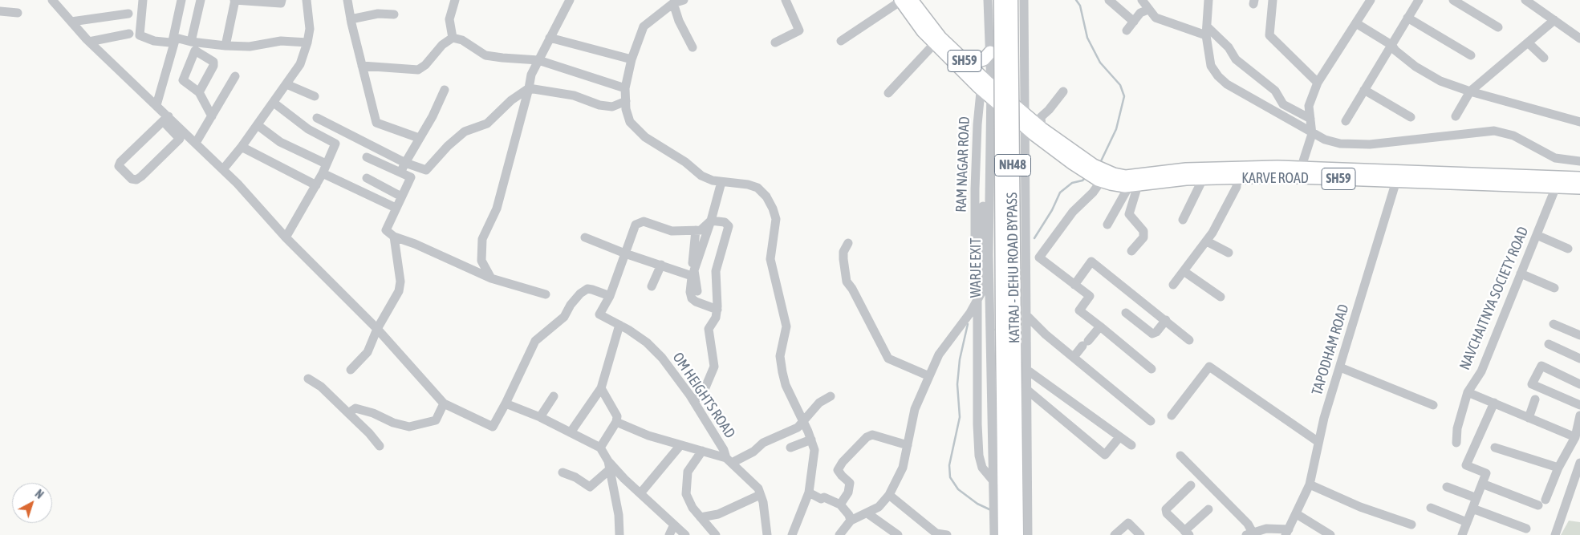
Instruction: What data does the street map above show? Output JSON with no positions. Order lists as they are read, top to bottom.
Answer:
{
  "streets": {
    "highway": ["NH48", "KATRAJ - DEHU ROAD BYPASS"],
    "main road": ["SH59", "KARVE ROAD"],
    "street": [
      "RAM NAGAR ROAD",
      "WARJE EXIT",
      "NAVCHAITNYA SOCIETY ROAD",
      "TAPODHAM ROAD",
      "OM HEIGHTS ROAD"
    ]
  },
  "crossings": [
    ["SH59", "RAM NAGAR ROAD"],
    ["SH59", "KARVE ROAD"],
    ["SH59", "WARJE EXIT"],
    ["RAM NAGAR ROAD", "WARJE EXIT"],
    ["KARVE ROAD", "WARJE EXIT"],
    ["KARVE ROAD", "NAVCHAITNYA SOCIETY ROAD"],
    ["KARVE ROAD", "TAPODHAM ROAD"],
    ["WARJE EXIT", "KATRAJ - DEHU ROAD BYPASS"]
  ],
  "north": "top right"
}
